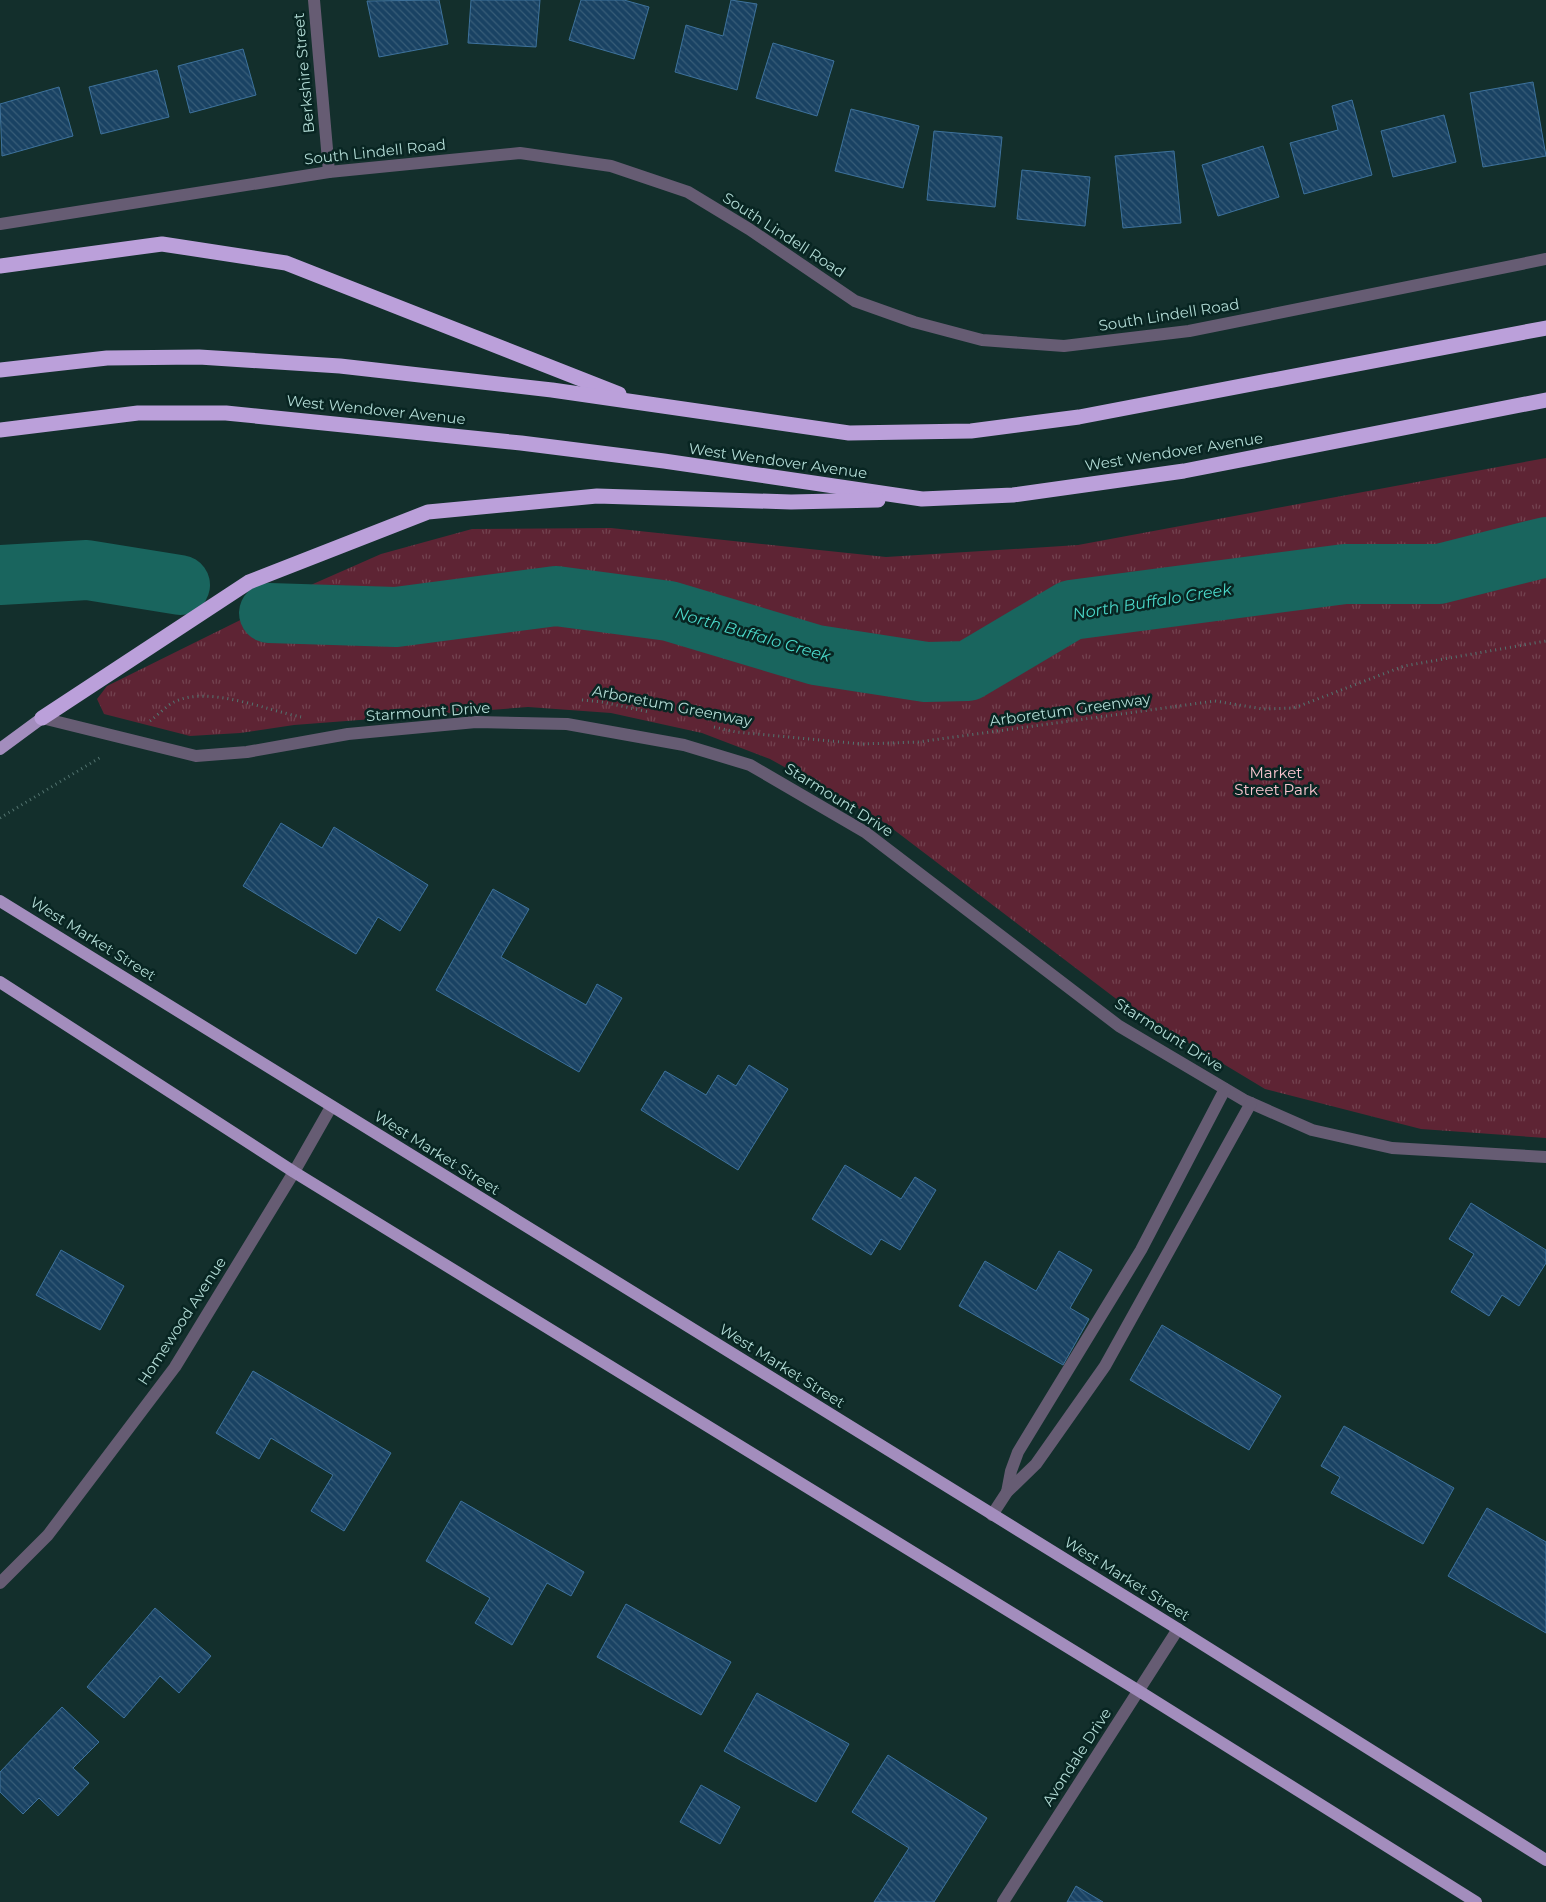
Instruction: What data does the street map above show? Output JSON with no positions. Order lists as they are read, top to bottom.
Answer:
{
  "streets": {
    "highway": ["West Wendover Avenue"],
    "main road": ["West Market Street"],
    "street": [
      "Berkshire Street",
      "South Lindell Road",
      "Starmount Drive",
      "Homewood Avenue",
      "Avondale Drive"
    ],
    "path": ["Arboretum Greenway"]
  },
  "crossings": [
    ["Berkshire Street", "South Lindell Road"],
    ["West Market Street", "Homewood Avenue"],
    ["West Market Street", "Avondale Drive"]
  ],
  "water": ["North Buffalo Creek"],
  "parks": ["Market Street Park"]
}
